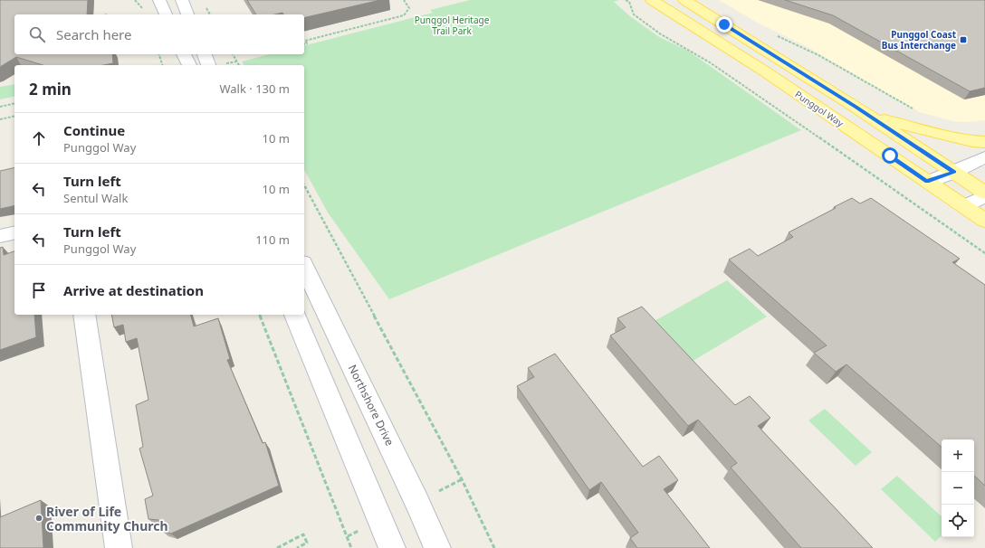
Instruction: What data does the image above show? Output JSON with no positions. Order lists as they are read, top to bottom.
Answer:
{
  "streets": {
    "main road": ["Punggol Way"],
    "street": ["Northshore Drive"]
  },
  "parks": ["Punggol Heritage Trail Park"],
  "places": {
    "transit": ["Punggol Coast Bus Interchange"],
    "other": ["River of Life Community Church"]
  },
  "page": {
    "search": "Search here",
    "heading": ["2 min", "Walk · 130 m"],
    "list": [
      ["Continue", "Punggol Way", "10 m"],
      ["Turn left", "Sentul Walk", "10 m"],
      ["Turn left", "Punggol Way", "110 m"],
      "Arrive at destination"
    ],
    "map_buttons": ["+", "−"]
  }
}
